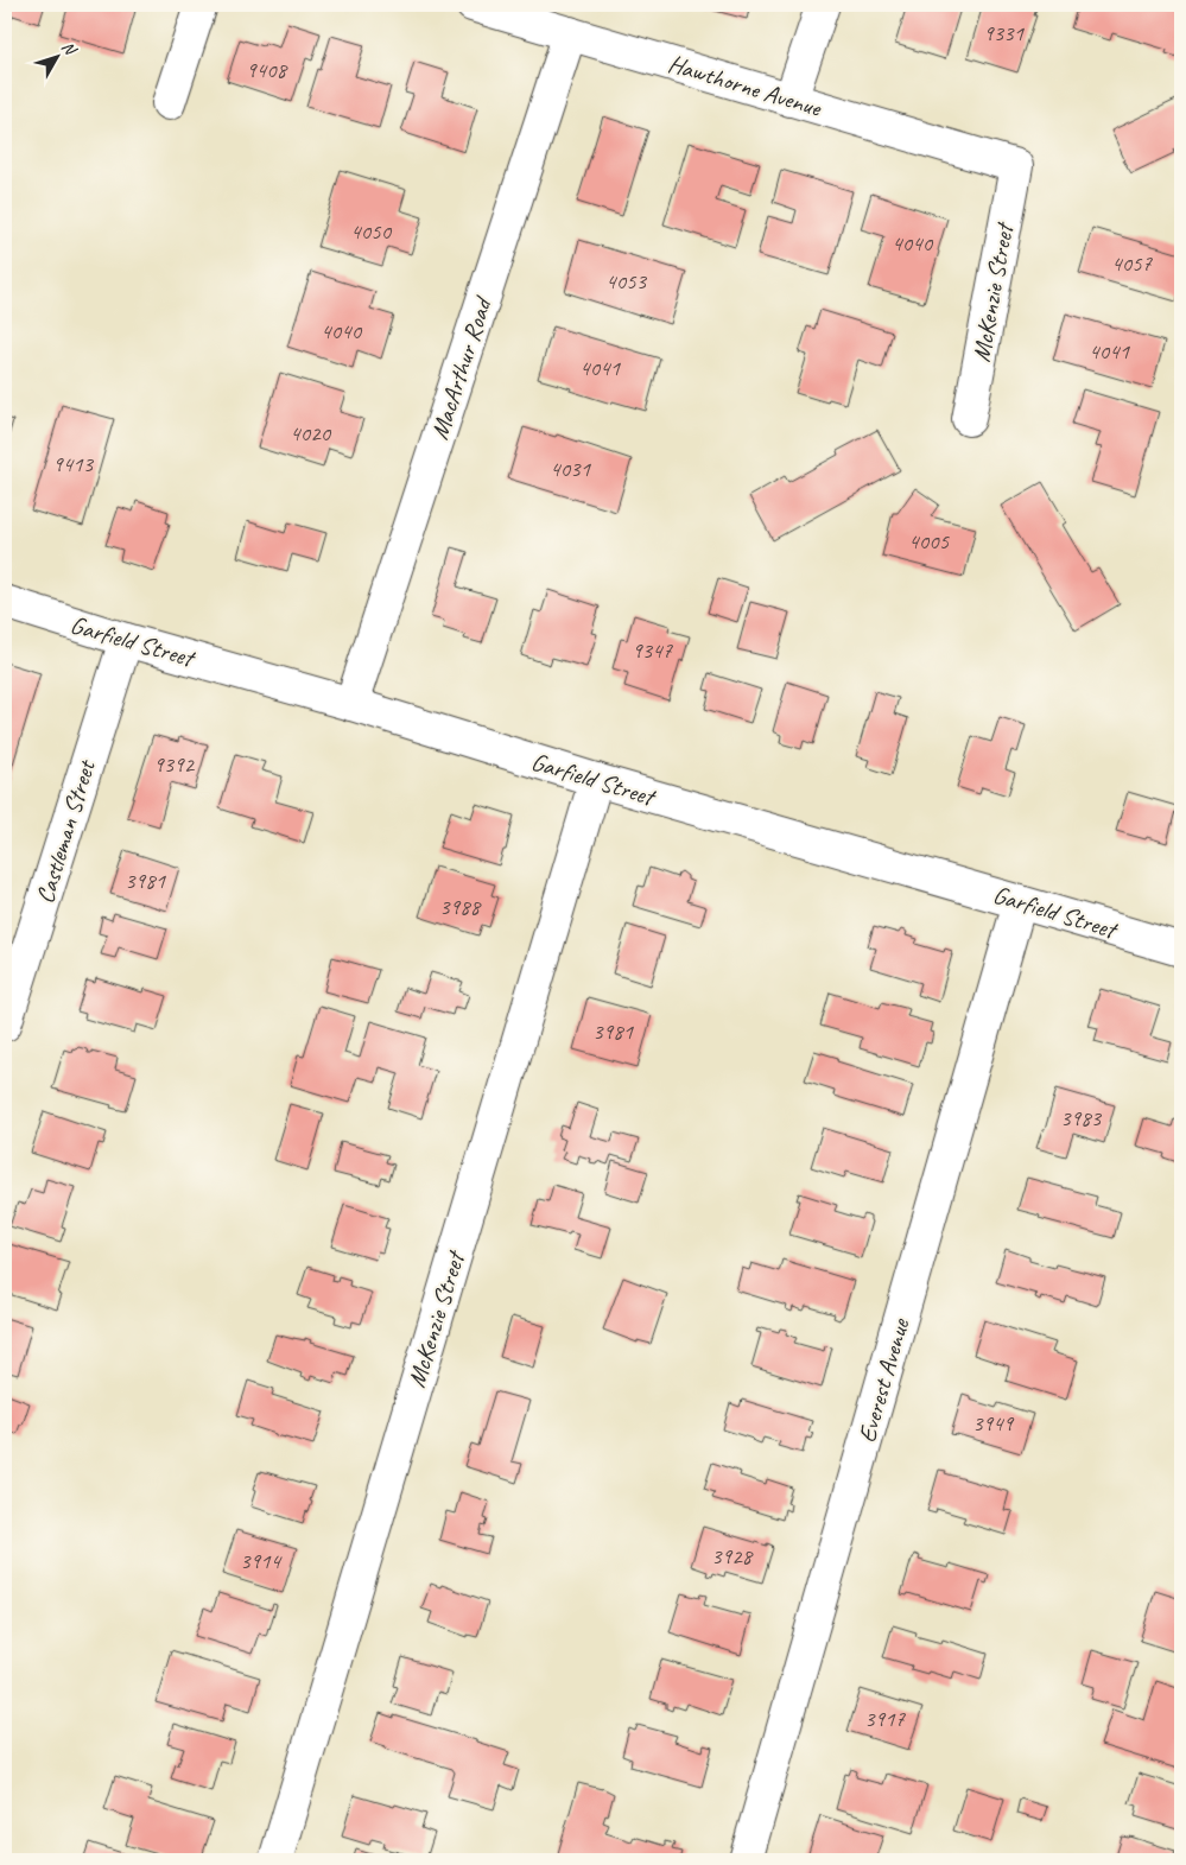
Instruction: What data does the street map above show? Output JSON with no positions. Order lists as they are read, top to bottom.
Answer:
{
  "streets": {
    "street": [
      "Hawthorne Avenue",
      "McKenzie Street",
      "MacArthur Road",
      "Garfield Street",
      "Castleman Street",
      "Everest Avenue"
    ]
  },
  "crossings": [
    ["Hawthorne Avenue", "McKenzie Street"],
    ["Hawthorne Avenue", "MacArthur Road"],
    ["McKenzie Street", "Garfield Street"],
    ["MacArthur Road", "Garfield Street"],
    ["Garfield Street", "Castleman Street"],
    ["Garfield Street", "Everest Avenue"]
  ],
  "house_numbers": [
    "9331",
    "9408",
    "4050",
    "4040",
    "4057",
    "4053",
    "4040",
    "4041",
    "4041",
    "4020",
    "9413",
    "4031",
    "4005",
    "9347",
    "9392",
    "3981",
    "3988",
    "3981",
    "3983",
    "3949",
    "3928",
    "3914",
    "3917"
  ],
  "north": "top right"
}
